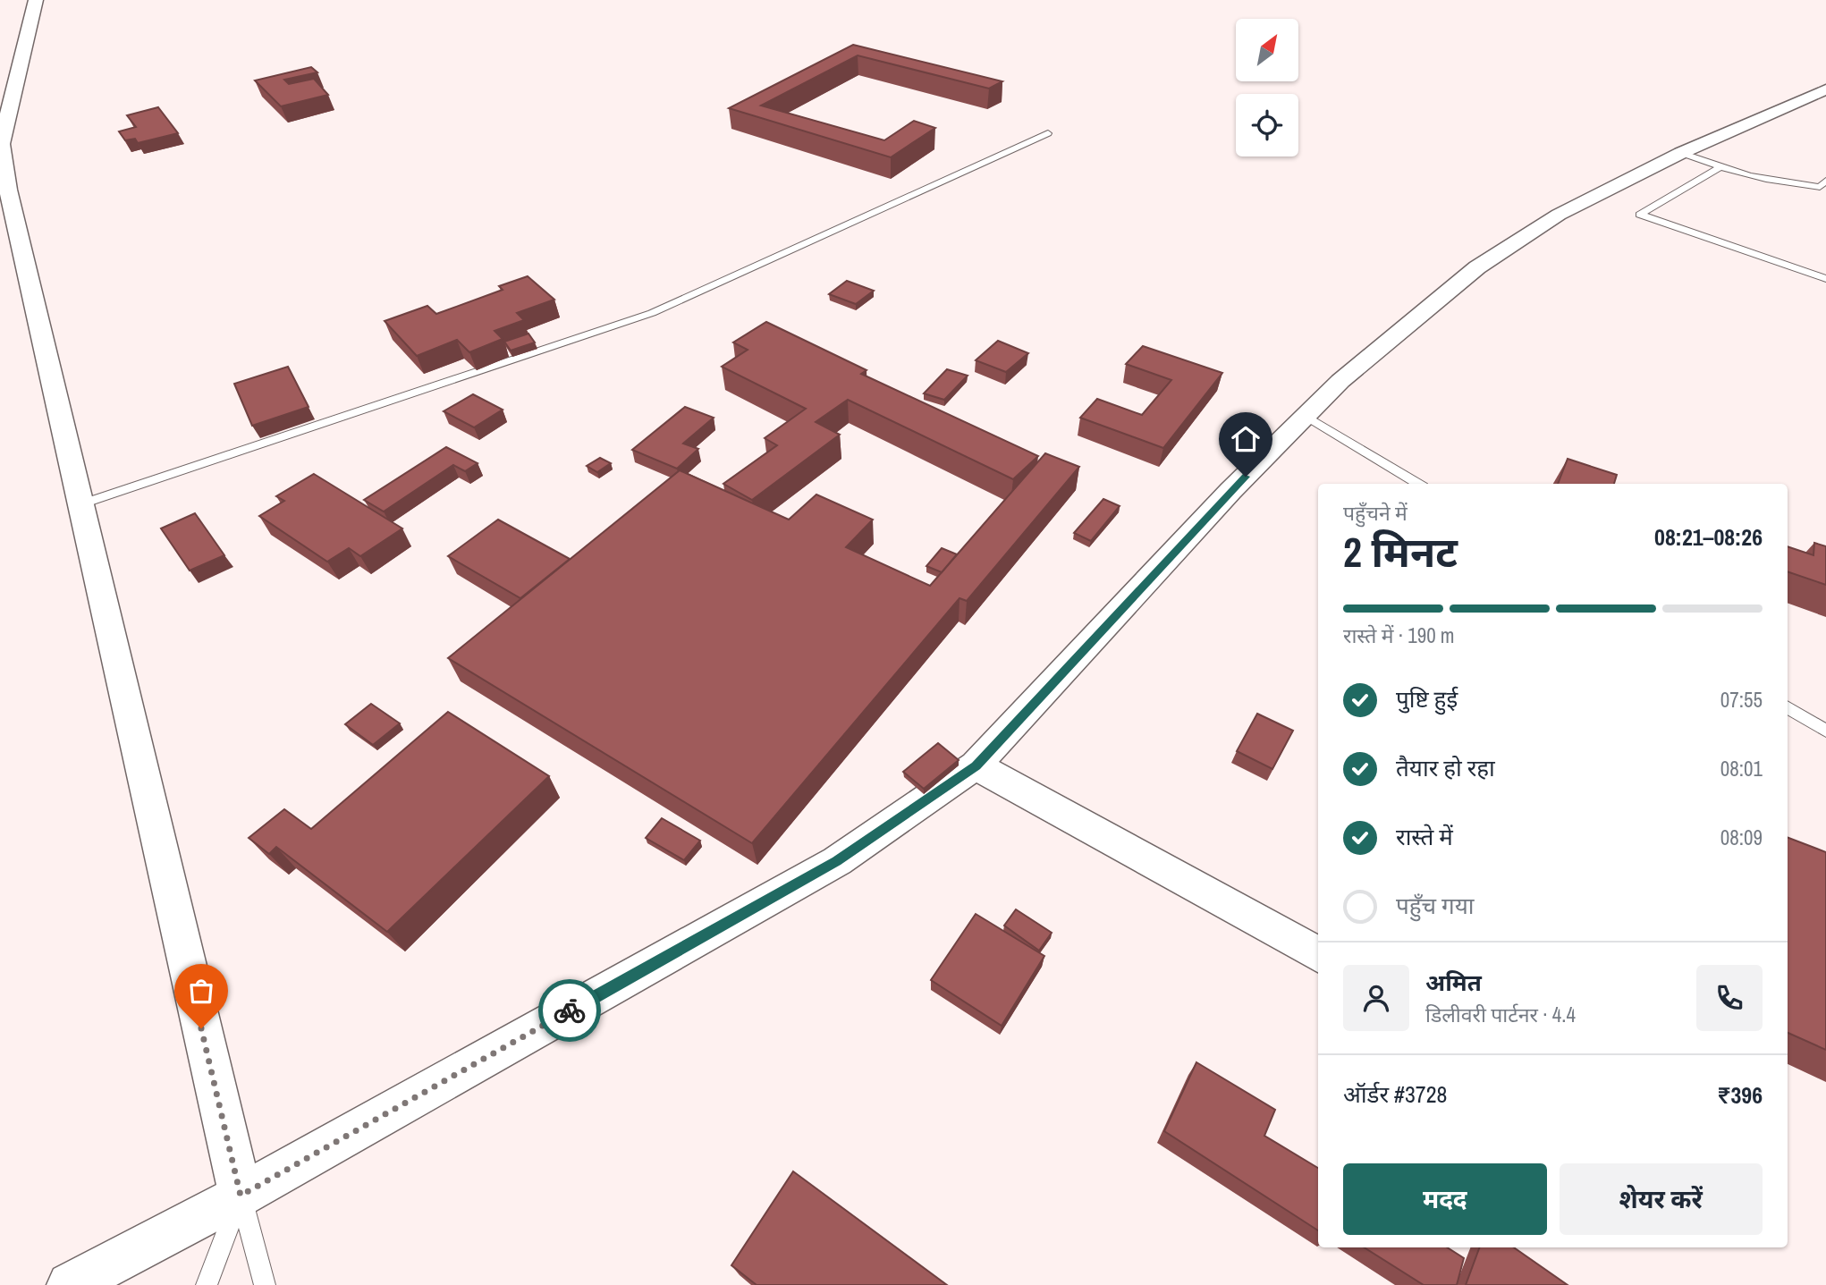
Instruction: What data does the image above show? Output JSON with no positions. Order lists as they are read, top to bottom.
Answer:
{
  "north": "top right",
  "page": {
    "heading": ["2 मिनट", "पहुँचने में", "08:21–08:26"],
    "panel": [
      "अमित",
      "डिलीवरी पार्टनर · 4.4",
      "ऑर्डर #3728",
      "₹396"
    ],
    "bar": "रास्ते में · 190 m",
    "list": [
      ["पुष्टि हुई", "07:55"],
      ["तैयार हो रहा", "08:01"],
      ["रास्ते में", "08:09"],
      "पहुँच गया"
    ],
    "buttons": ["मदद", "शेयर करें"]
  }
}
